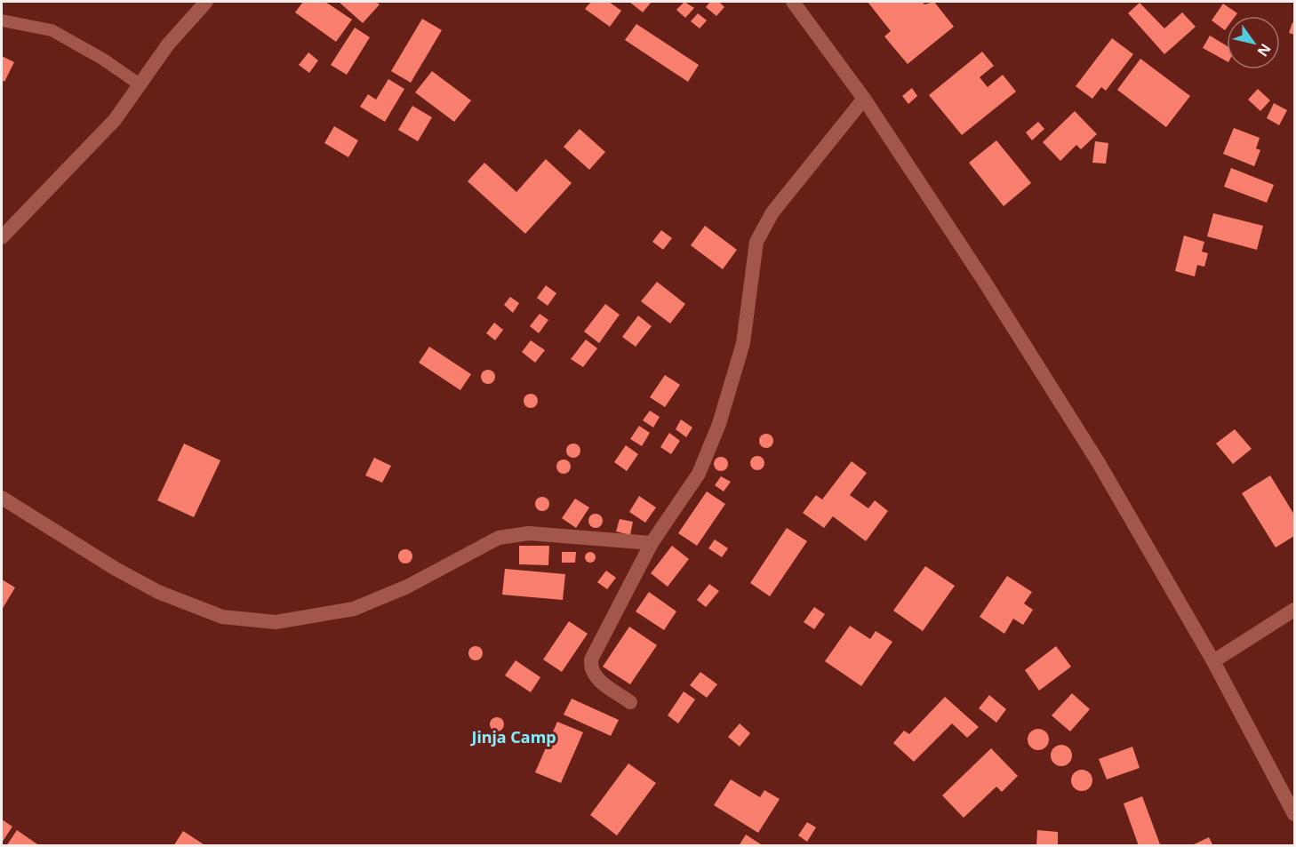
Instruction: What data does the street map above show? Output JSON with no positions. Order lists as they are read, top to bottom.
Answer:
{
  "districts": ["Jinja Camp"],
  "north": "bottom right"
}
